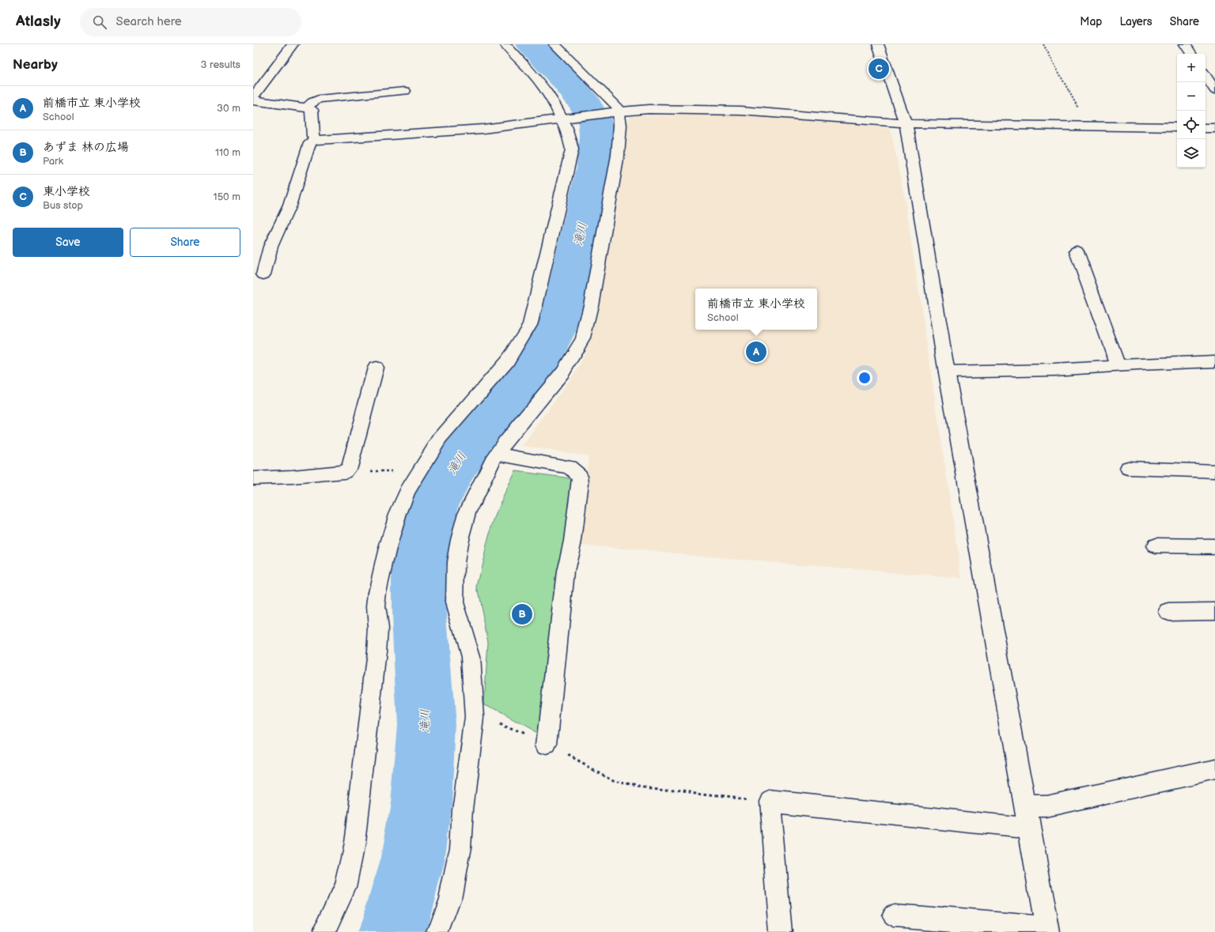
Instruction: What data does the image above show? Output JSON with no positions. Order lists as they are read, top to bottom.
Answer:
{
  "water": ["滝川"],
  "page": {
    "header": "Atlasly",
    "search": "Search here",
    "nav": ["Map", "Layers", "Share"],
    "heading": ["Nearby", "3 results"],
    "map_buttons": ["+", "−"],
    "pins": ["C", "A", "B"],
    "list": [
      {
        "mark": "A",
        "name": "前橋市立 東小学校",
        "note": "School",
        "value": "30 m"
      },
      {
        "mark": "B",
        "name": "あずま 林の広場",
        "note": "Park",
        "value": "110 m"
      },
      {
        "mark": "C",
        "name": "東小学校",
        "note": "Bus stop",
        "value": "150 m"
      }
    ],
    "buttons": ["Save", "Share"],
    "popup": ["前橋市立 東小学校", "School"]
  }
}
